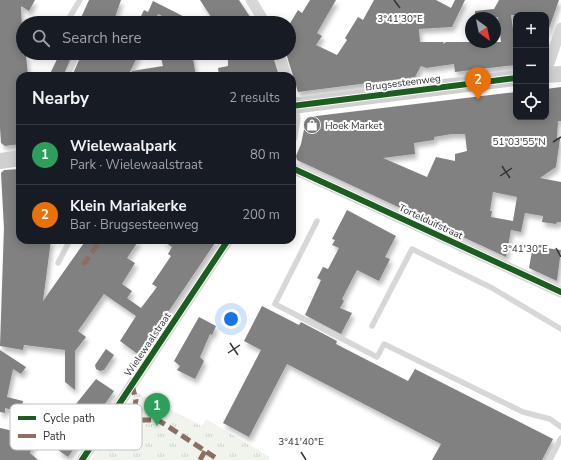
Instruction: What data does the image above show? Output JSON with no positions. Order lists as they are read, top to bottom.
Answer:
{
  "streets": {
    "street": ["Brugsesteenweg", "Tortelduifstraat", "Wielewaalstraat"]
  },
  "places": {
    "shop": ["Hoek Market"]
  },
  "legend": ["Cycle path", "Path"],
  "north": "bottom right",
  "page": {
    "map_buttons": ["+", "−"],
    "search": "Search here",
    "pins": ["2", "1"],
    "heading": ["Nearby", "2 results"],
    "list": [
      {
        "mark": "1",
        "name": "Wielewaalpark",
        "note": "Park · Wielewaalstraat",
        "value": "80 m"
      },
      {
        "mark": "2",
        "name": "Klein Mariakerke",
        "note": "Bar · Brugsesteenweg",
        "value": "200 m"
      }
    ]
  },
  "coordinates": ["3°41'30\"E", "51°03'55\"N", "3°41'40\"E"]
}
